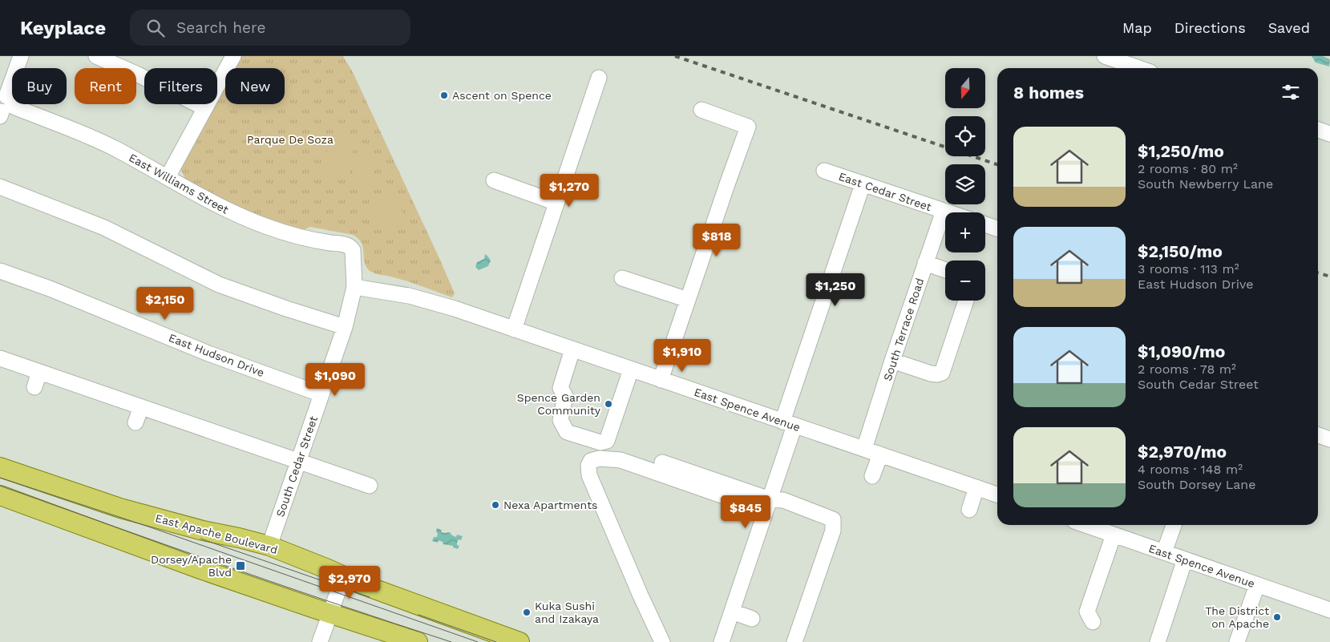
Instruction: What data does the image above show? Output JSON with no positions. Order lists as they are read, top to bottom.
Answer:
{
  "streets": {
    "main road": ["East Apache Boulevard"],
    "street": [
      "East Williams Street",
      "East Cedar Street",
      "South Terrace Road",
      "East Hudson Drive",
      "East Spence Avenue",
      "South Cedar Street"
    ]
  },
  "crossings": [
    ["East Williams Street", "South Cedar Street"],
    ["East Cedar Street", "South Terrace Road"],
    ["South Terrace Road", "East Spence Avenue"],
    ["East Hudson Drive", "South Cedar Street"],
    ["East Spence Avenue", "South Cedar Street"],
    ["South Cedar Street", "East Apache Boulevard"]
  ],
  "parks": ["Parque De Soza"],
  "places": {
    "other": [
      "Ascent on Spence",
      "Spence Garden Community",
      "Nexa Apartments",
      "Kuka Sushi and Izakaya",
      "The District on Apache"
    ],
    "transit": ["Dorsey/Apache Blvd"]
  },
  "north": "bottom",
  "page": {
    "header": "Keyplace",
    "search": "Search here",
    "nav": ["Map", "Directions", "Saved"],
    "map_buttons": ["+", "−"],
    "chip": [
      "Buy",
      "Rent",
      "Filters",
      "New"
    ],
    "heading": "8 homes",
    "list": [
      {
        "name": "$1,250/mo",
        "note": "2 rooms · 80 m² · South Newberry Lane"
      },
      {
        "name": "$2,150/mo",
        "note": "3 rooms · 113 m² · East Hudson Drive"
      },
      {
        "name": "$1,090/mo",
        "note": "2 rooms · 78 m² · South Cedar Street"
      },
      {
        "name": "$2,970/mo",
        "note": "4 rooms · 148 m² · South Dorsey Lane"
      }
    ],
    "price": [
      "$1,270",
      "$818",
      "$1,250",
      "$2,150",
      "$1,910",
      "$1,090",
      "$845",
      "$2,970"
    ]
  }
}
